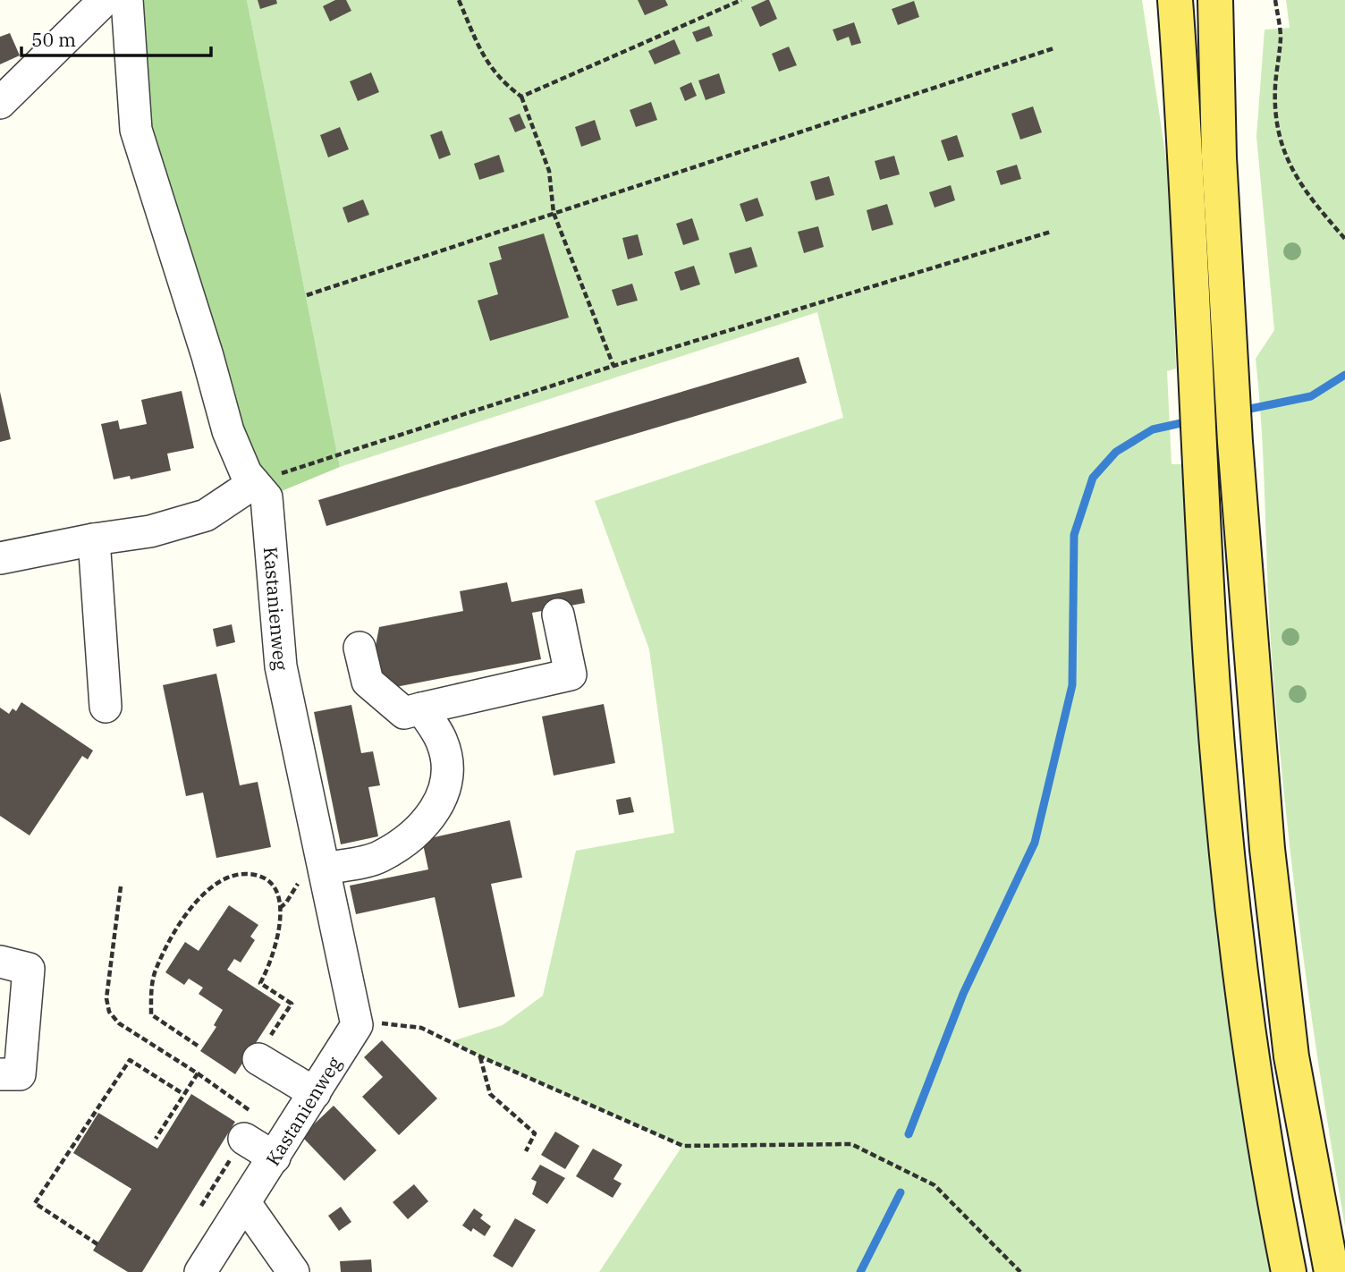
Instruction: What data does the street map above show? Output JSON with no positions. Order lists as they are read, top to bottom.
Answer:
{
  "streets": {
    "street": ["Kastanienweg"]
  },
  "scale_bar": "50 m"
}
